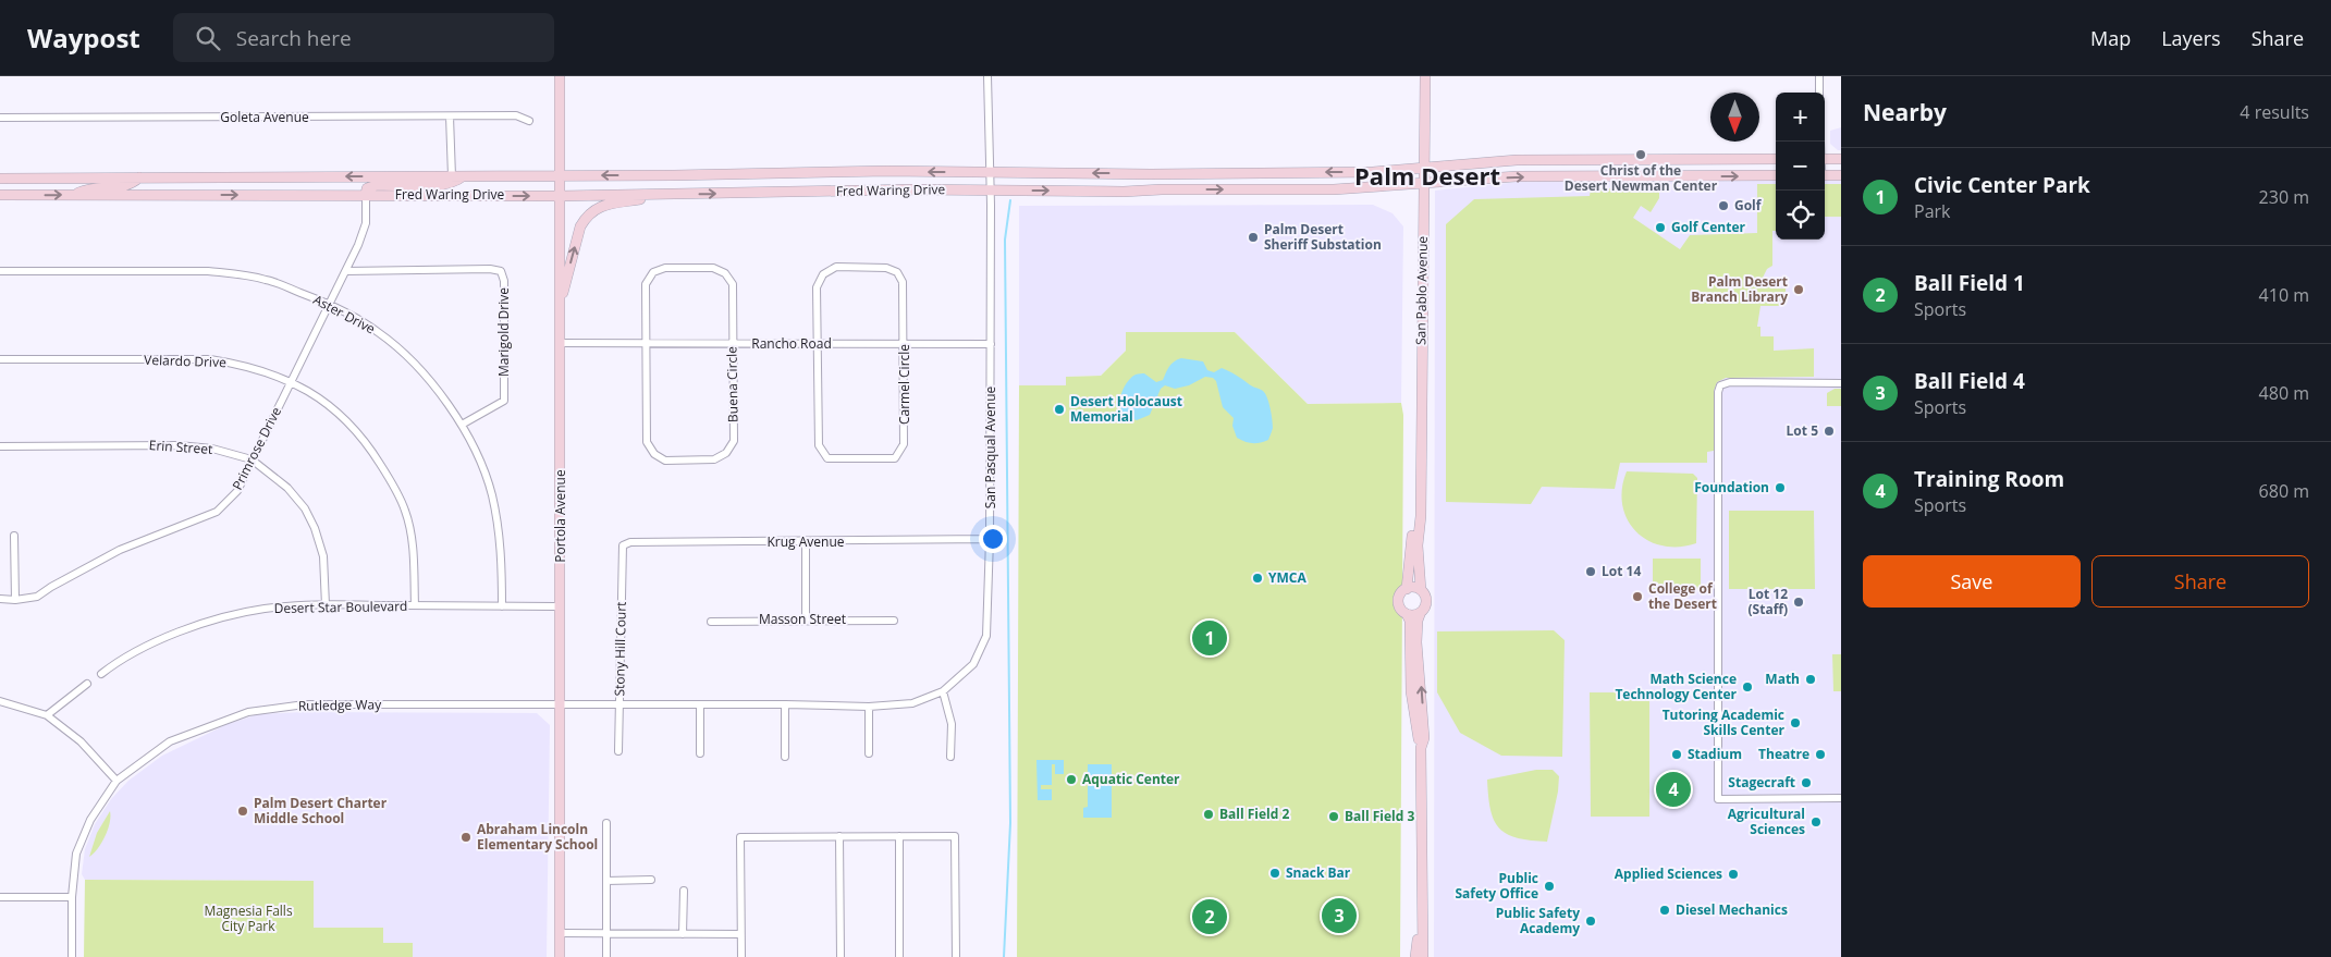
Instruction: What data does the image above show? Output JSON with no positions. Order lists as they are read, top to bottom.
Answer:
{
  "streets": {
    "main road": ["Fred Waring Drive", "San Pablo Avenue", "Portola Avenue"],
    "street": [
      "Goleta Avenue",
      "Aster Drive",
      "Marigold Drive",
      "Rancho Road",
      "Velardo Drive",
      "Buena Circle",
      "Carmel Circle",
      "Erin Street",
      "San Pasqual Avenue",
      "Primrose Drive",
      "Krug Avenue",
      "Desert Star Boulevard",
      "Masson Street",
      "Stony Hill Court",
      "Rutledge Way"
    ]
  },
  "crossings": [
    ["Fred Waring Drive", "San Pablo Avenue"],
    ["Fred Waring Drive", "San Pasqual Avenue"],
    ["Fred Waring Drive", "Primrose Drive"],
    ["Fred Waring Drive", "Portola Avenue"],
    ["Aster Drive", "Marigold Drive"],
    ["Aster Drive", "Primrose Drive"],
    ["Aster Drive", "Desert Star Boulevard"],
    ["Marigold Drive", "Primrose Drive"],
    ["Rancho Road", "Buena Circle"],
    ["Rancho Road", "Carmel Circle"],
    ["Rancho Road", "San Pasqual Avenue"],
    ["Rancho Road", "Portola Avenue"],
    ["Velardo Drive", "Primrose Drive"],
    ["Velardo Drive", "Desert Star Boulevard"],
    ["Erin Street", "Primrose Drive"],
    ["Erin Street", "Desert Star Boulevard"],
    ["San Pasqual Avenue", "Krug Avenue"],
    ["San Pasqual Avenue", "Rutledge Way"],
    ["Portola Avenue", "Desert Star Boulevard"],
    ["Portola Avenue", "Rutledge Way"],
    ["Krug Avenue", "Stony Hill Court"],
    ["Stony Hill Court", "Rutledge Way"]
  ],
  "districts": ["Palm Desert"],
  "parks": ["Magnesia Falls City Park"],
  "places": [
    "Christ of the Desert Newman Center",
    "Golf",
    "Golf Center",
    "Palm Desert Sheriff Substation",
    "Palm Desert Branch Library",
    "Desert Holocaust Memorial",
    "Lot 5",
    "Foundation",
    "Lot 14",
    "YMCA",
    "College of the Desert",
    "Lot 12 (Staff)",
    "Math",
    "Math Science Technology Center",
    "Tutoring Academic Skills Center",
    "Stadium",
    "Theatre",
    "Aquatic Center",
    "Stagecraft",
    "Palm Desert Charter Middle School",
    "Ball Field 2",
    "Ball Field 3",
    "Agricultural Sciences",
    "Abraham Lincoln Elementary School",
    "Snack Bar",
    "Applied Sciences",
    "Public Safety Office",
    "Diesel Mechanics",
    "Public Safety Academy"
  ],
  "north": "bottom",
  "page": {
    "header": "Waypost",
    "search": "Search here",
    "nav": ["Map", "Layers", "Share"],
    "heading": ["Nearby", "4 results"],
    "map_buttons": ["+", "−"],
    "list": [
      {
        "mark": "1",
        "name": "Civic Center Park",
        "note": "Park",
        "value": "230 m"
      },
      {
        "mark": "2",
        "name": "Ball Field 1",
        "note": "Sports",
        "value": "410 m"
      },
      {
        "mark": "3",
        "name": "Ball Field 4",
        "note": "Sports",
        "value": "480 m"
      },
      {
        "mark": "4",
        "name": "Training Room",
        "note": "Sports",
        "value": "680 m"
      }
    ],
    "buttons": ["Save", "Share"],
    "pins": [
      "1",
      "4",
      "3",
      "2"
    ]
  }
}
